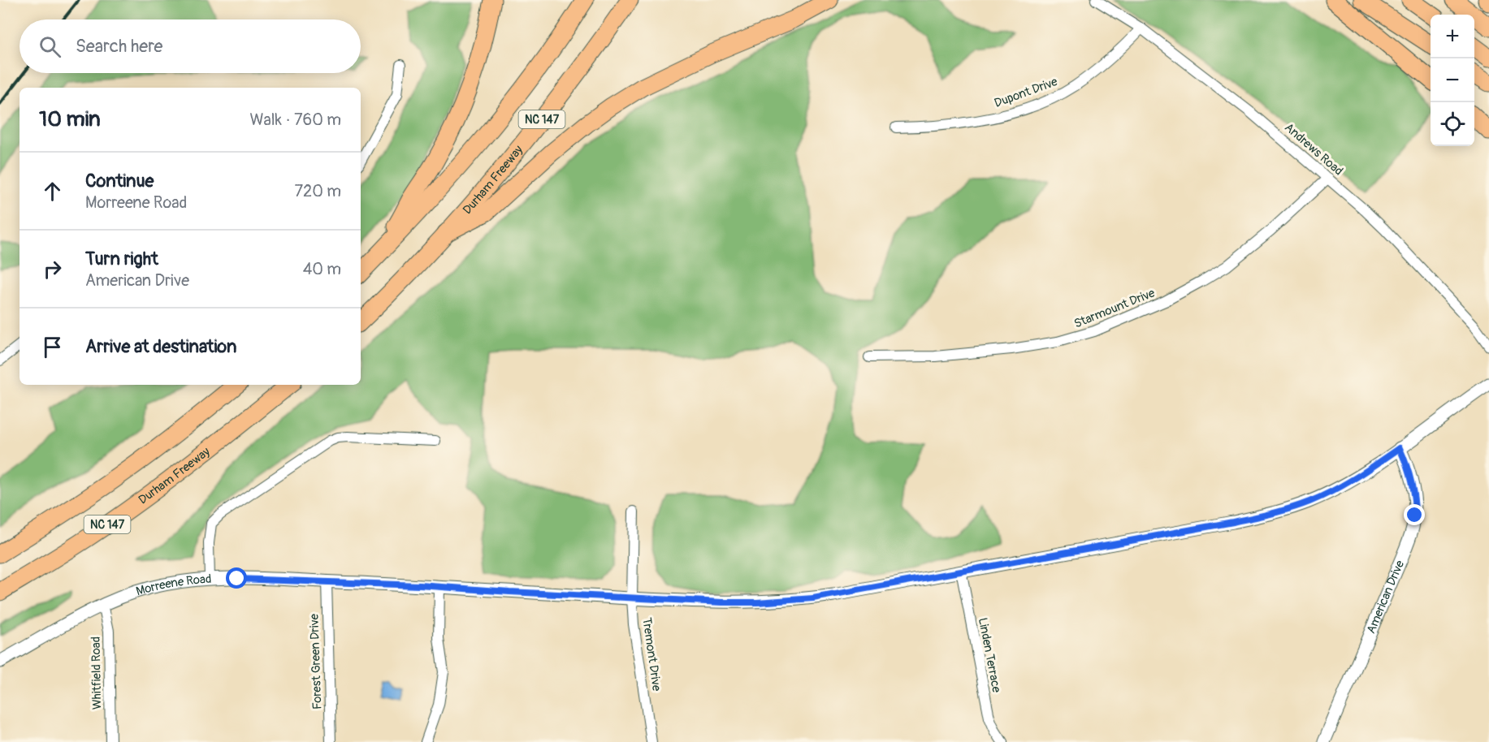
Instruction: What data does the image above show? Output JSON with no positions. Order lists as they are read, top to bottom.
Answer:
{
  "streets": {
    "highway": ["NC 147", "Durham Freeway"],
    "street": [
      "Dupont Drive",
      "Andrews Road",
      "Starmount Drive",
      "Morreene Road",
      "American Drive",
      "Tremont Drive",
      "Linden Terrace",
      "Forest Green Drive",
      "Whitfield Road"
    ]
  },
  "crossings": [
    ["Dupont Drive", "Andrews Road"],
    ["Andrews Road", "Starmount Drive"],
    ["Morreene Road", "American Drive"],
    ["Morreene Road", "Tremont Drive"],
    ["Morreene Road", "Linden Terrace"],
    ["Morreene Road", "Forest Green Drive"],
    ["Morreene Road", "Whitfield Road"]
  ],
  "page": {
    "map_buttons": ["+", "−"],
    "search": "Search here",
    "heading": ["10 min", "Walk · 760 m"],
    "list": [
      ["Continue", "Morreene Road", "720 m"],
      ["Turn right", "American Drive", "40 m"],
      "Arrive at destination"
    ]
  }
}
